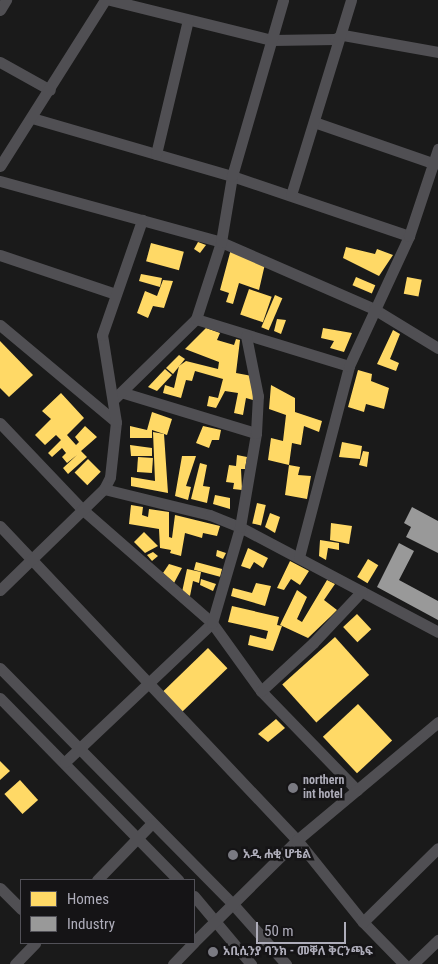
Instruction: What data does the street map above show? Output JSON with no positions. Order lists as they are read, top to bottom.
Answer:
{
  "places": ["northern int hotel", "አዲ ሐቂ ሆቴል", "አቢሲንያ ባንክ - መቐለ ቅርንጫፍ"],
  "legend": ["Homes", "Industry"],
  "scale_bar": "50 m"
}
